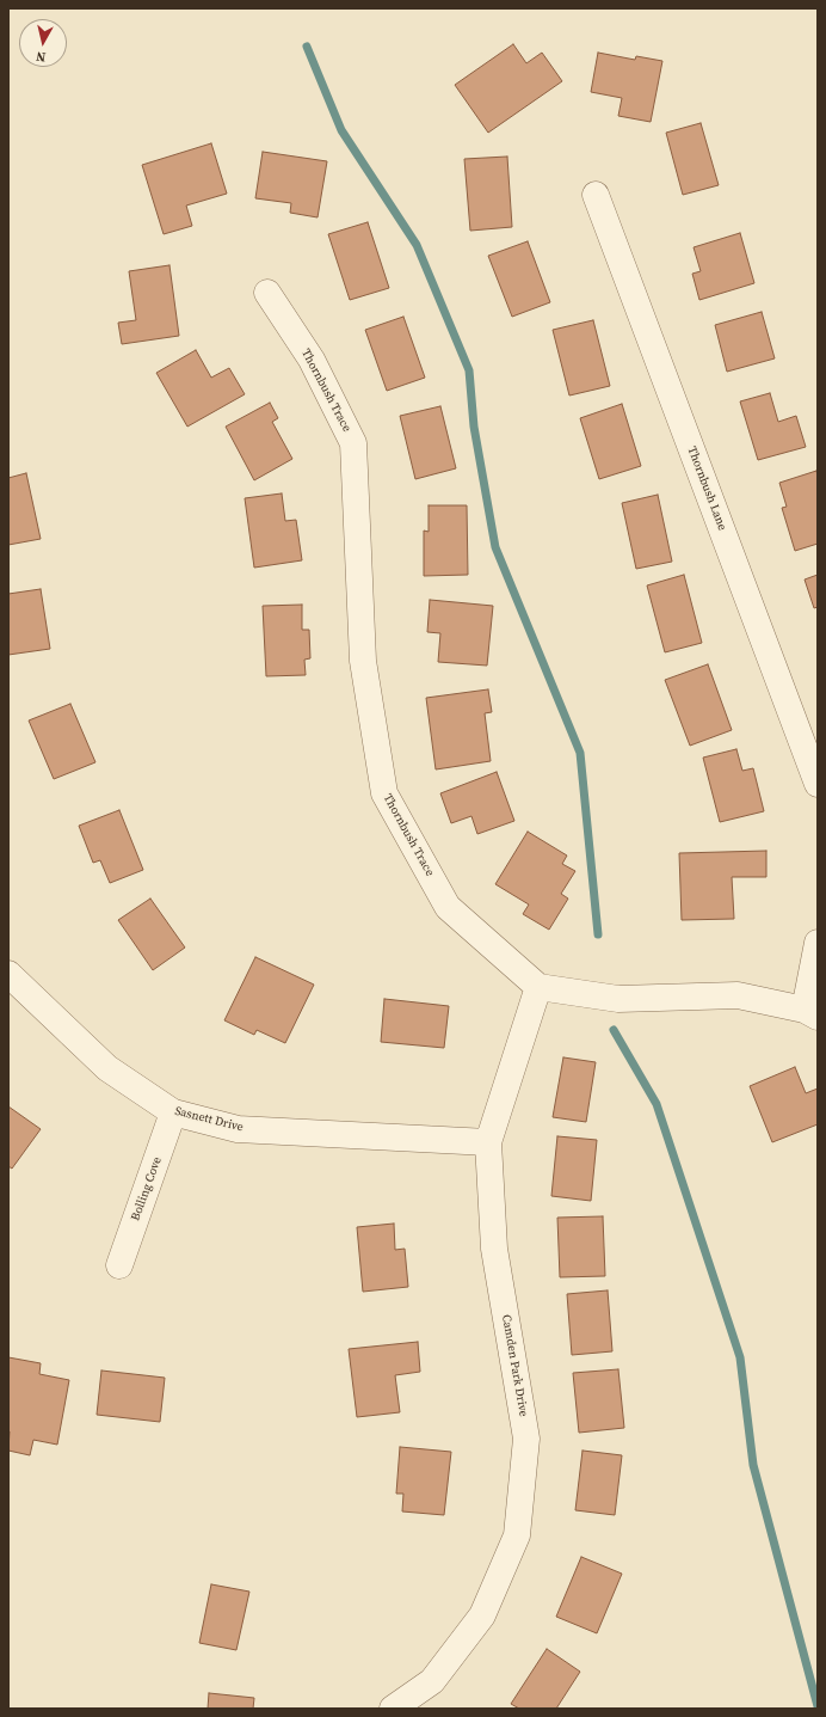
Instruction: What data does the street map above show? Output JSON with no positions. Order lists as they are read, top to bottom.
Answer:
{
  "streets": {
    "street": [
      "Thornbush Trace",
      "Thornbush Lane",
      "Sasnett Drive",
      "Bolling Cove",
      "Camden Park Drive"
    ]
  },
  "crossings": [
    ["Thornbush Trace", "Camden Park Drive"],
    ["Sasnett Drive", "Bolling Cove"],
    ["Sasnett Drive", "Camden Park Drive"]
  ],
  "north": "bottom"
}
